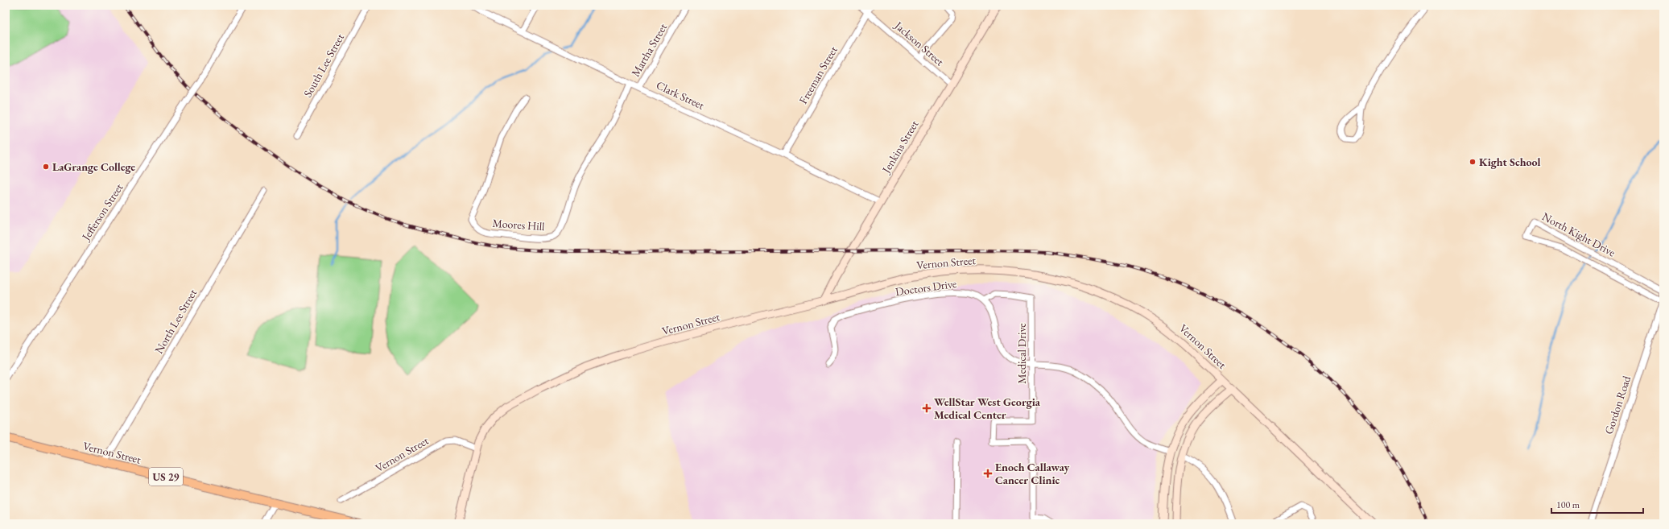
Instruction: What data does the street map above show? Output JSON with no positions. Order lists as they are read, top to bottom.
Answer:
{
  "streets": {
    "main road": ["Vernon Street", "US 29"],
    "street": [
      "Jackson Street",
      "Martha Street",
      "South Lee Street",
      "Freeman Street",
      "Clark Street",
      "Jenkins Street",
      "Jefferson Street",
      "Moores Hill",
      "North Kight Drive",
      "Doctors Drive",
      "North Lee Street",
      "Medical Drive",
      "Gordon Road"
    ]
  },
  "crossings": [
    ["Jackson Street", "Freeman Street"],
    ["Jackson Street", "Jenkins Street"],
    ["Martha Street", "Clark Street"],
    ["Freeman Street", "Clark Street"],
    ["Clark Street", "Jenkins Street"],
    ["Clark Street", "Moores Hill"],
    ["Jenkins Street", "Vernon Street"],
    ["North Kight Drive", "Gordon Road"],
    ["Vernon Street", "North Lee Street"],
    ["Doctors Drive", "Medical Drive"]
  ],
  "places": {
    "other": ["Kight School", "LaGrange College"],
    "health": ["WellStar West Georgia Medical Center", "Enoch Callaway Cancer Clinic"]
  },
  "scale_bar": "100 m"
}
